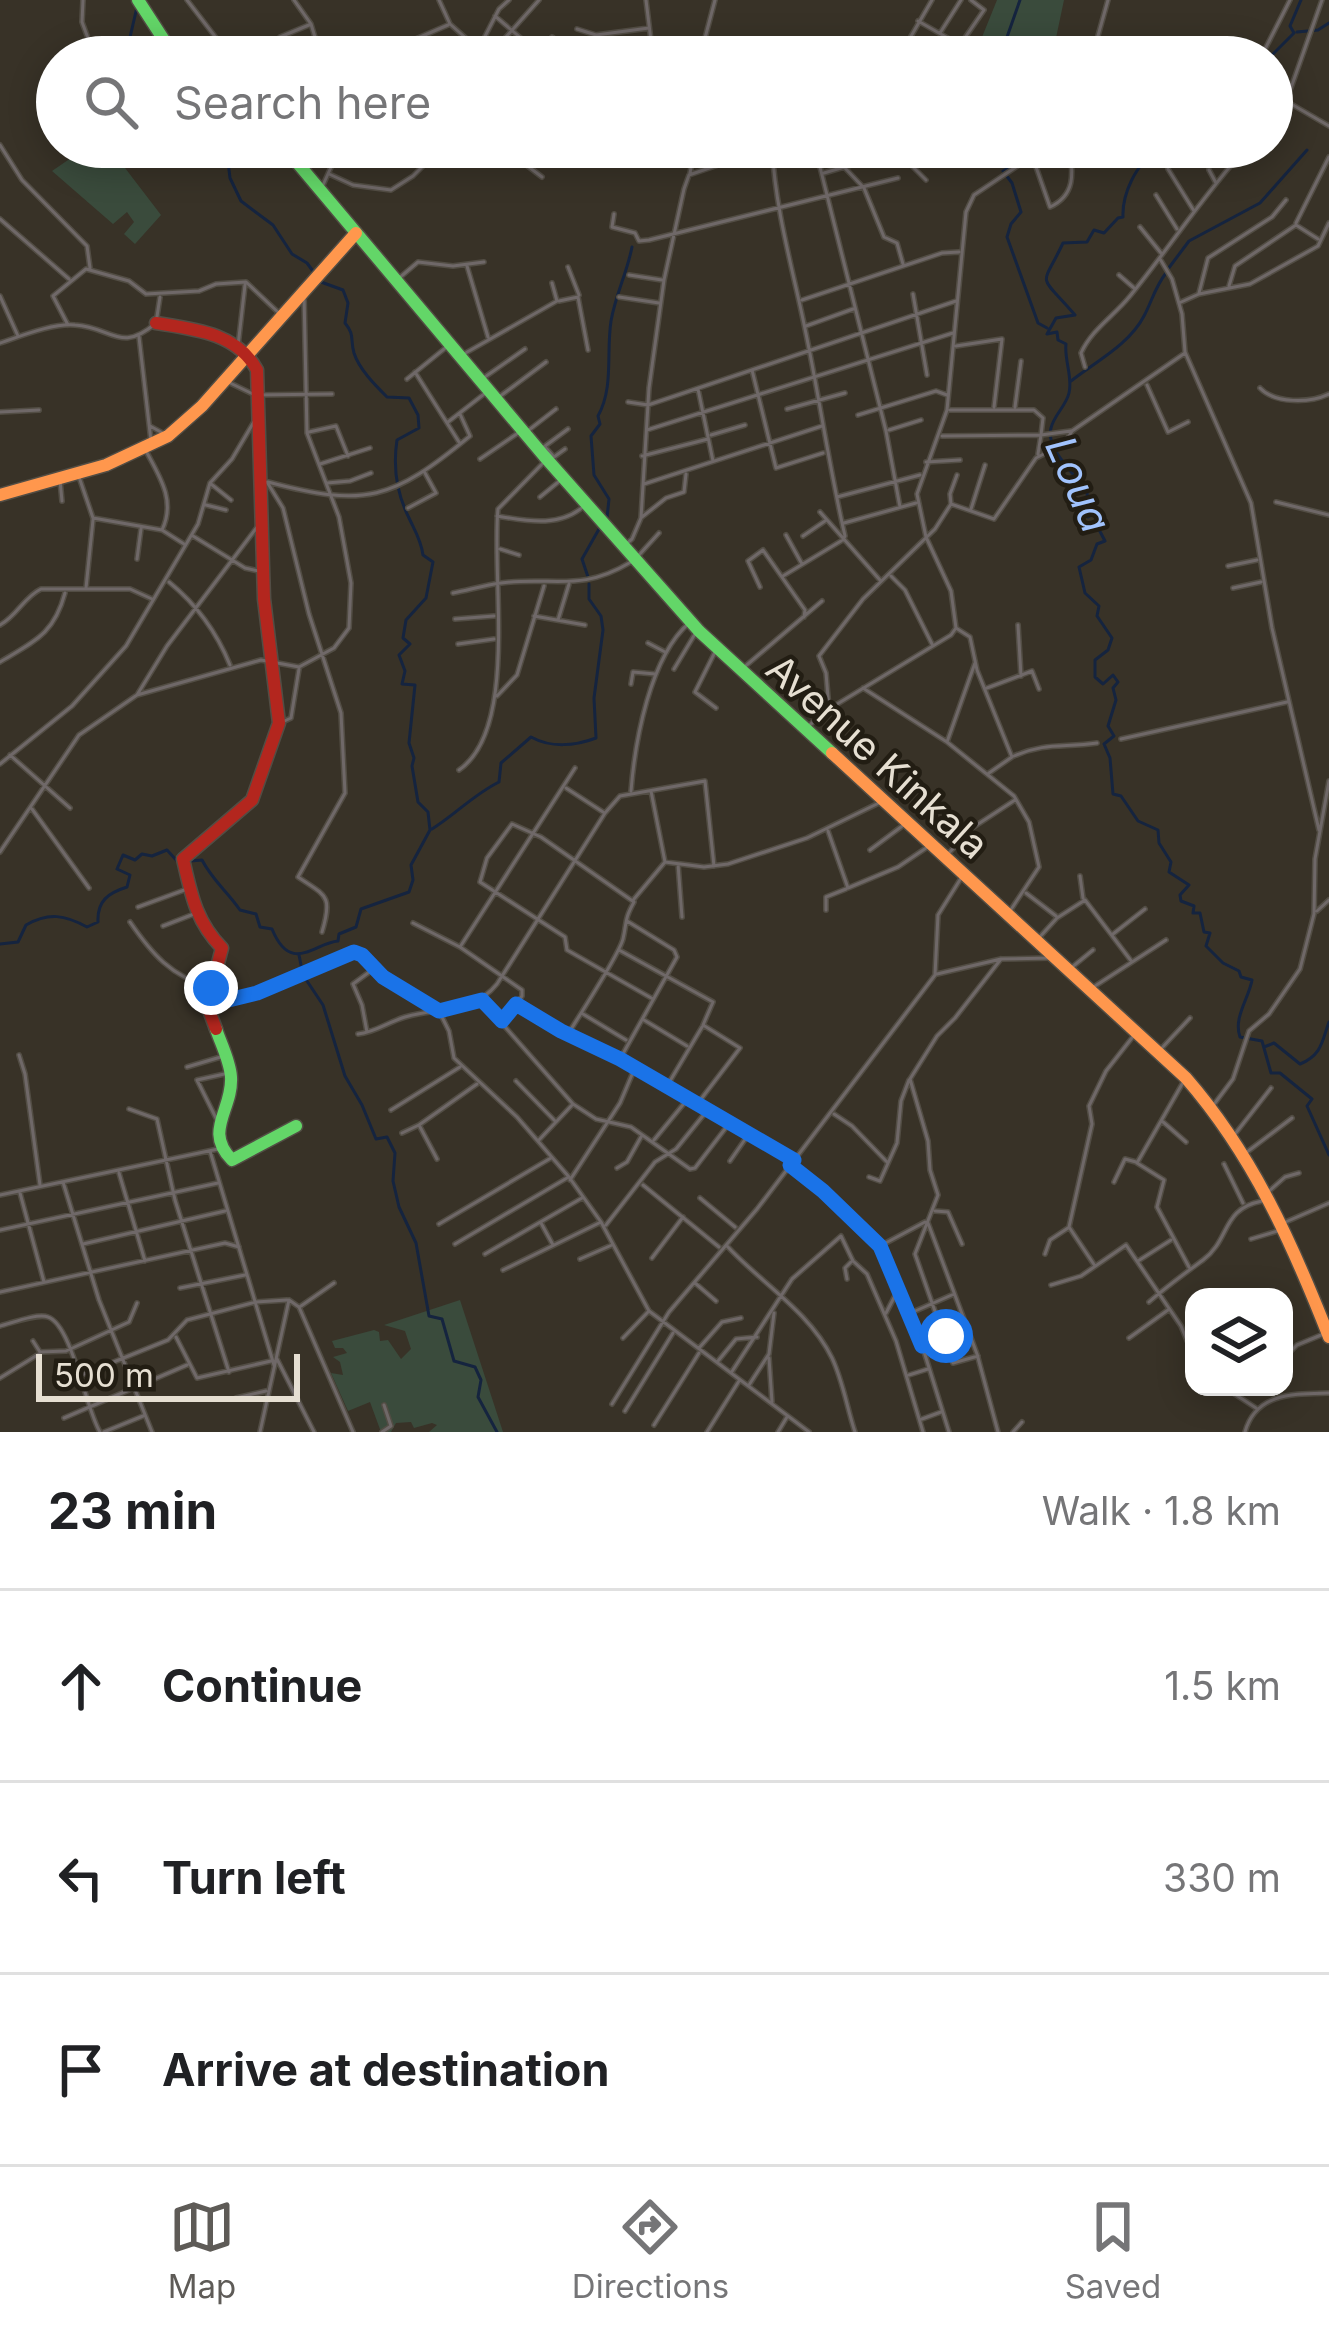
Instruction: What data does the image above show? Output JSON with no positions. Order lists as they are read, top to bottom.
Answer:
{
  "streets": {
    "main road": ["Avenue Kinkala"]
  },
  "water": ["Loua"],
  "scale_bar": "500 m",
  "page": {
    "search": "Search here",
    "scale": "500 m",
    "heading": ["23 min", "Walk · 1.8 km"],
    "list": [
      ["Continue", "1.5 km"],
      ["Turn left", "330 m"],
      "Arrive at destination"
    ],
    "nav": ["Map", "Directions", "Saved"]
  }
}
